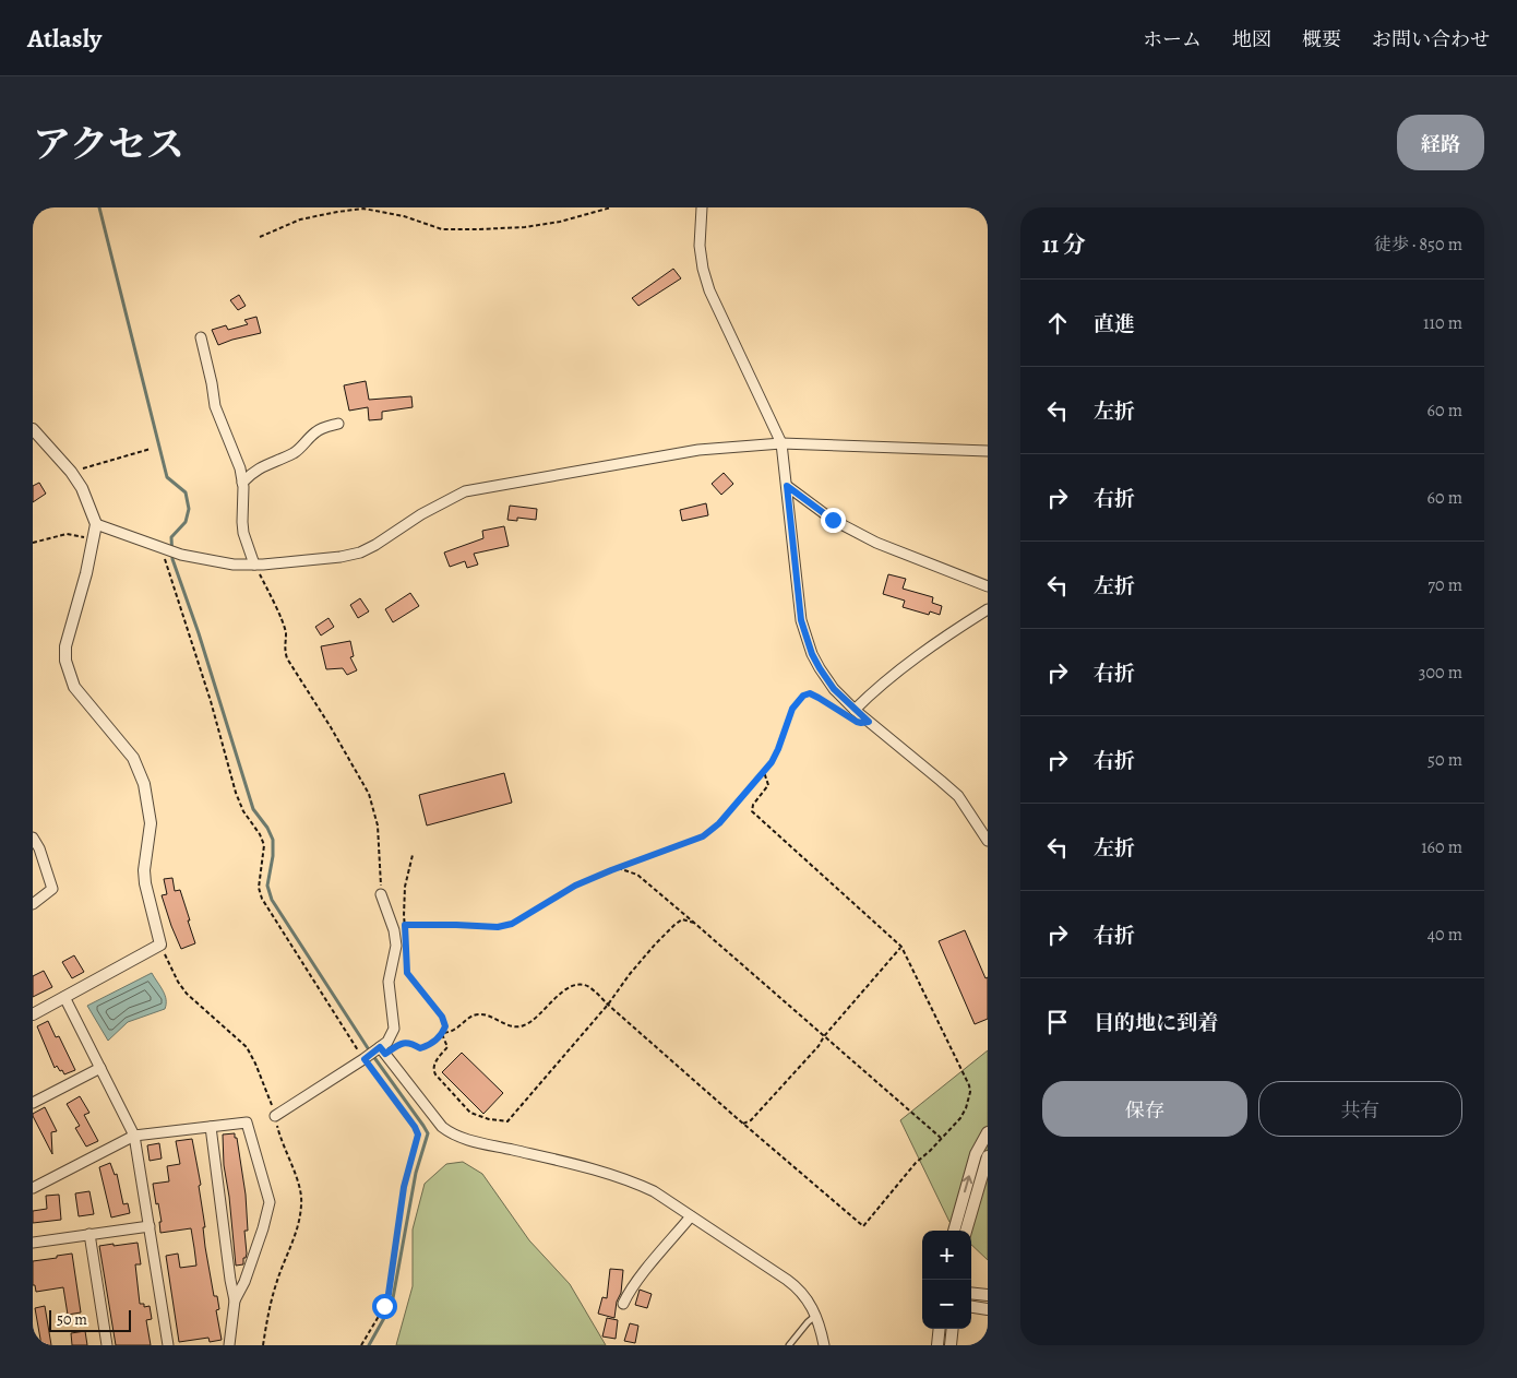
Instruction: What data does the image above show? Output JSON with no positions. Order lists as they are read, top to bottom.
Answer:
{
  "scale_bar": "50 m",
  "page": {
    "header": "Atlasly",
    "nav": [
      "ホーム",
      "地図",
      "概要",
      "お問い合わせ"
    ],
    "title": "アクセス",
    "buttons": [
      "経路",
      ["保存", "共有"]
    ],
    "heading": ["11 分", "徒歩 · 850 m"],
    "list": [
      ["直進", "110 m"],
      ["左折", "60 m"],
      ["右折", "60 m"],
      ["左折", "70 m"],
      ["右折", "300 m"],
      ["右折", "50 m"],
      ["左折", "160 m"],
      ["右折", "40 m"],
      "目的地に到着"
    ],
    "map_buttons": ["+", "−"],
    "scale": "50 m"
  }
}
